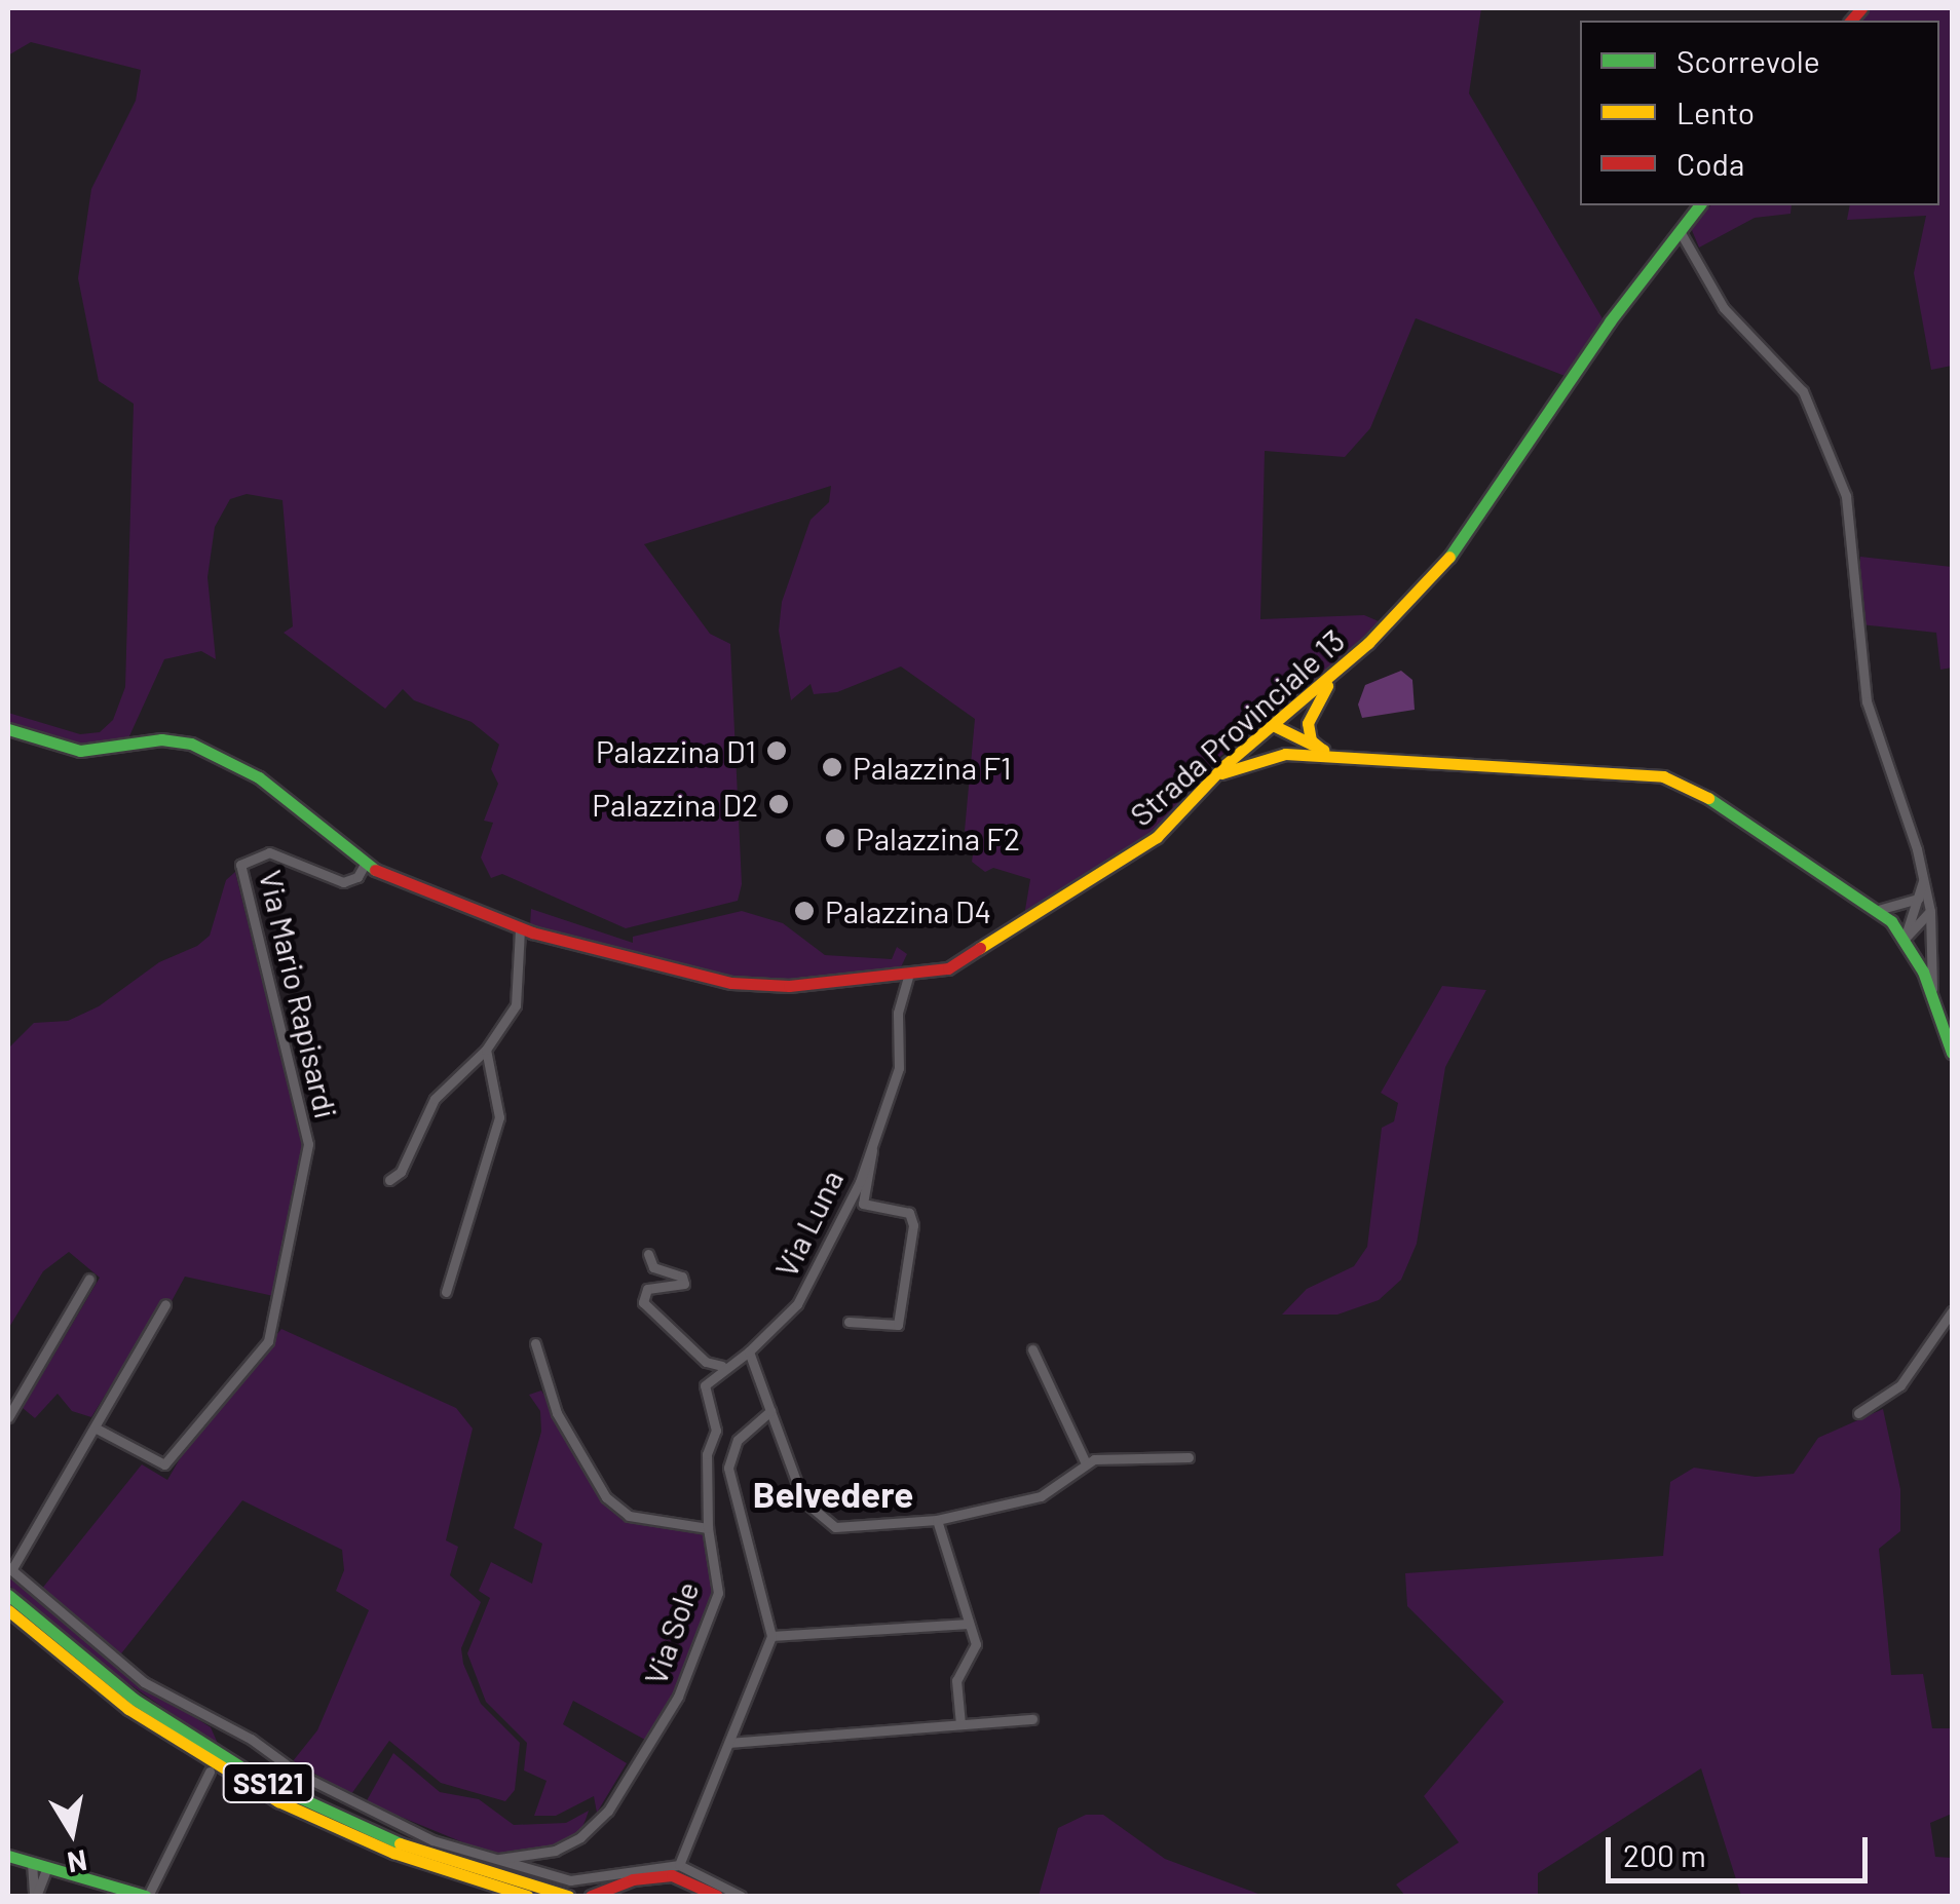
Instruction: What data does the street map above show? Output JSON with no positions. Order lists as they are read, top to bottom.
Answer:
{
  "streets": {
    "main road": ["Strada Provinciale 13", "SS121"],
    "street": ["Via Mario Rapisardi", "Via Luna", "Via Sole"]
  },
  "crossings": [
    ["Strada Provinciale 13", "Via Mario Rapisardi"],
    ["Strada Provinciale 13", "Via Luna"]
  ],
  "districts": ["Belvedere"],
  "places": [
    "Palazzina D1",
    "Palazzina F1",
    "Palazzina D2",
    "Palazzina F2",
    "Palazzina D4"
  ],
  "legend": ["Scorrevole", "Lento", "Coda"],
  "scale_bar": "200 m",
  "north": "bottom"
}
